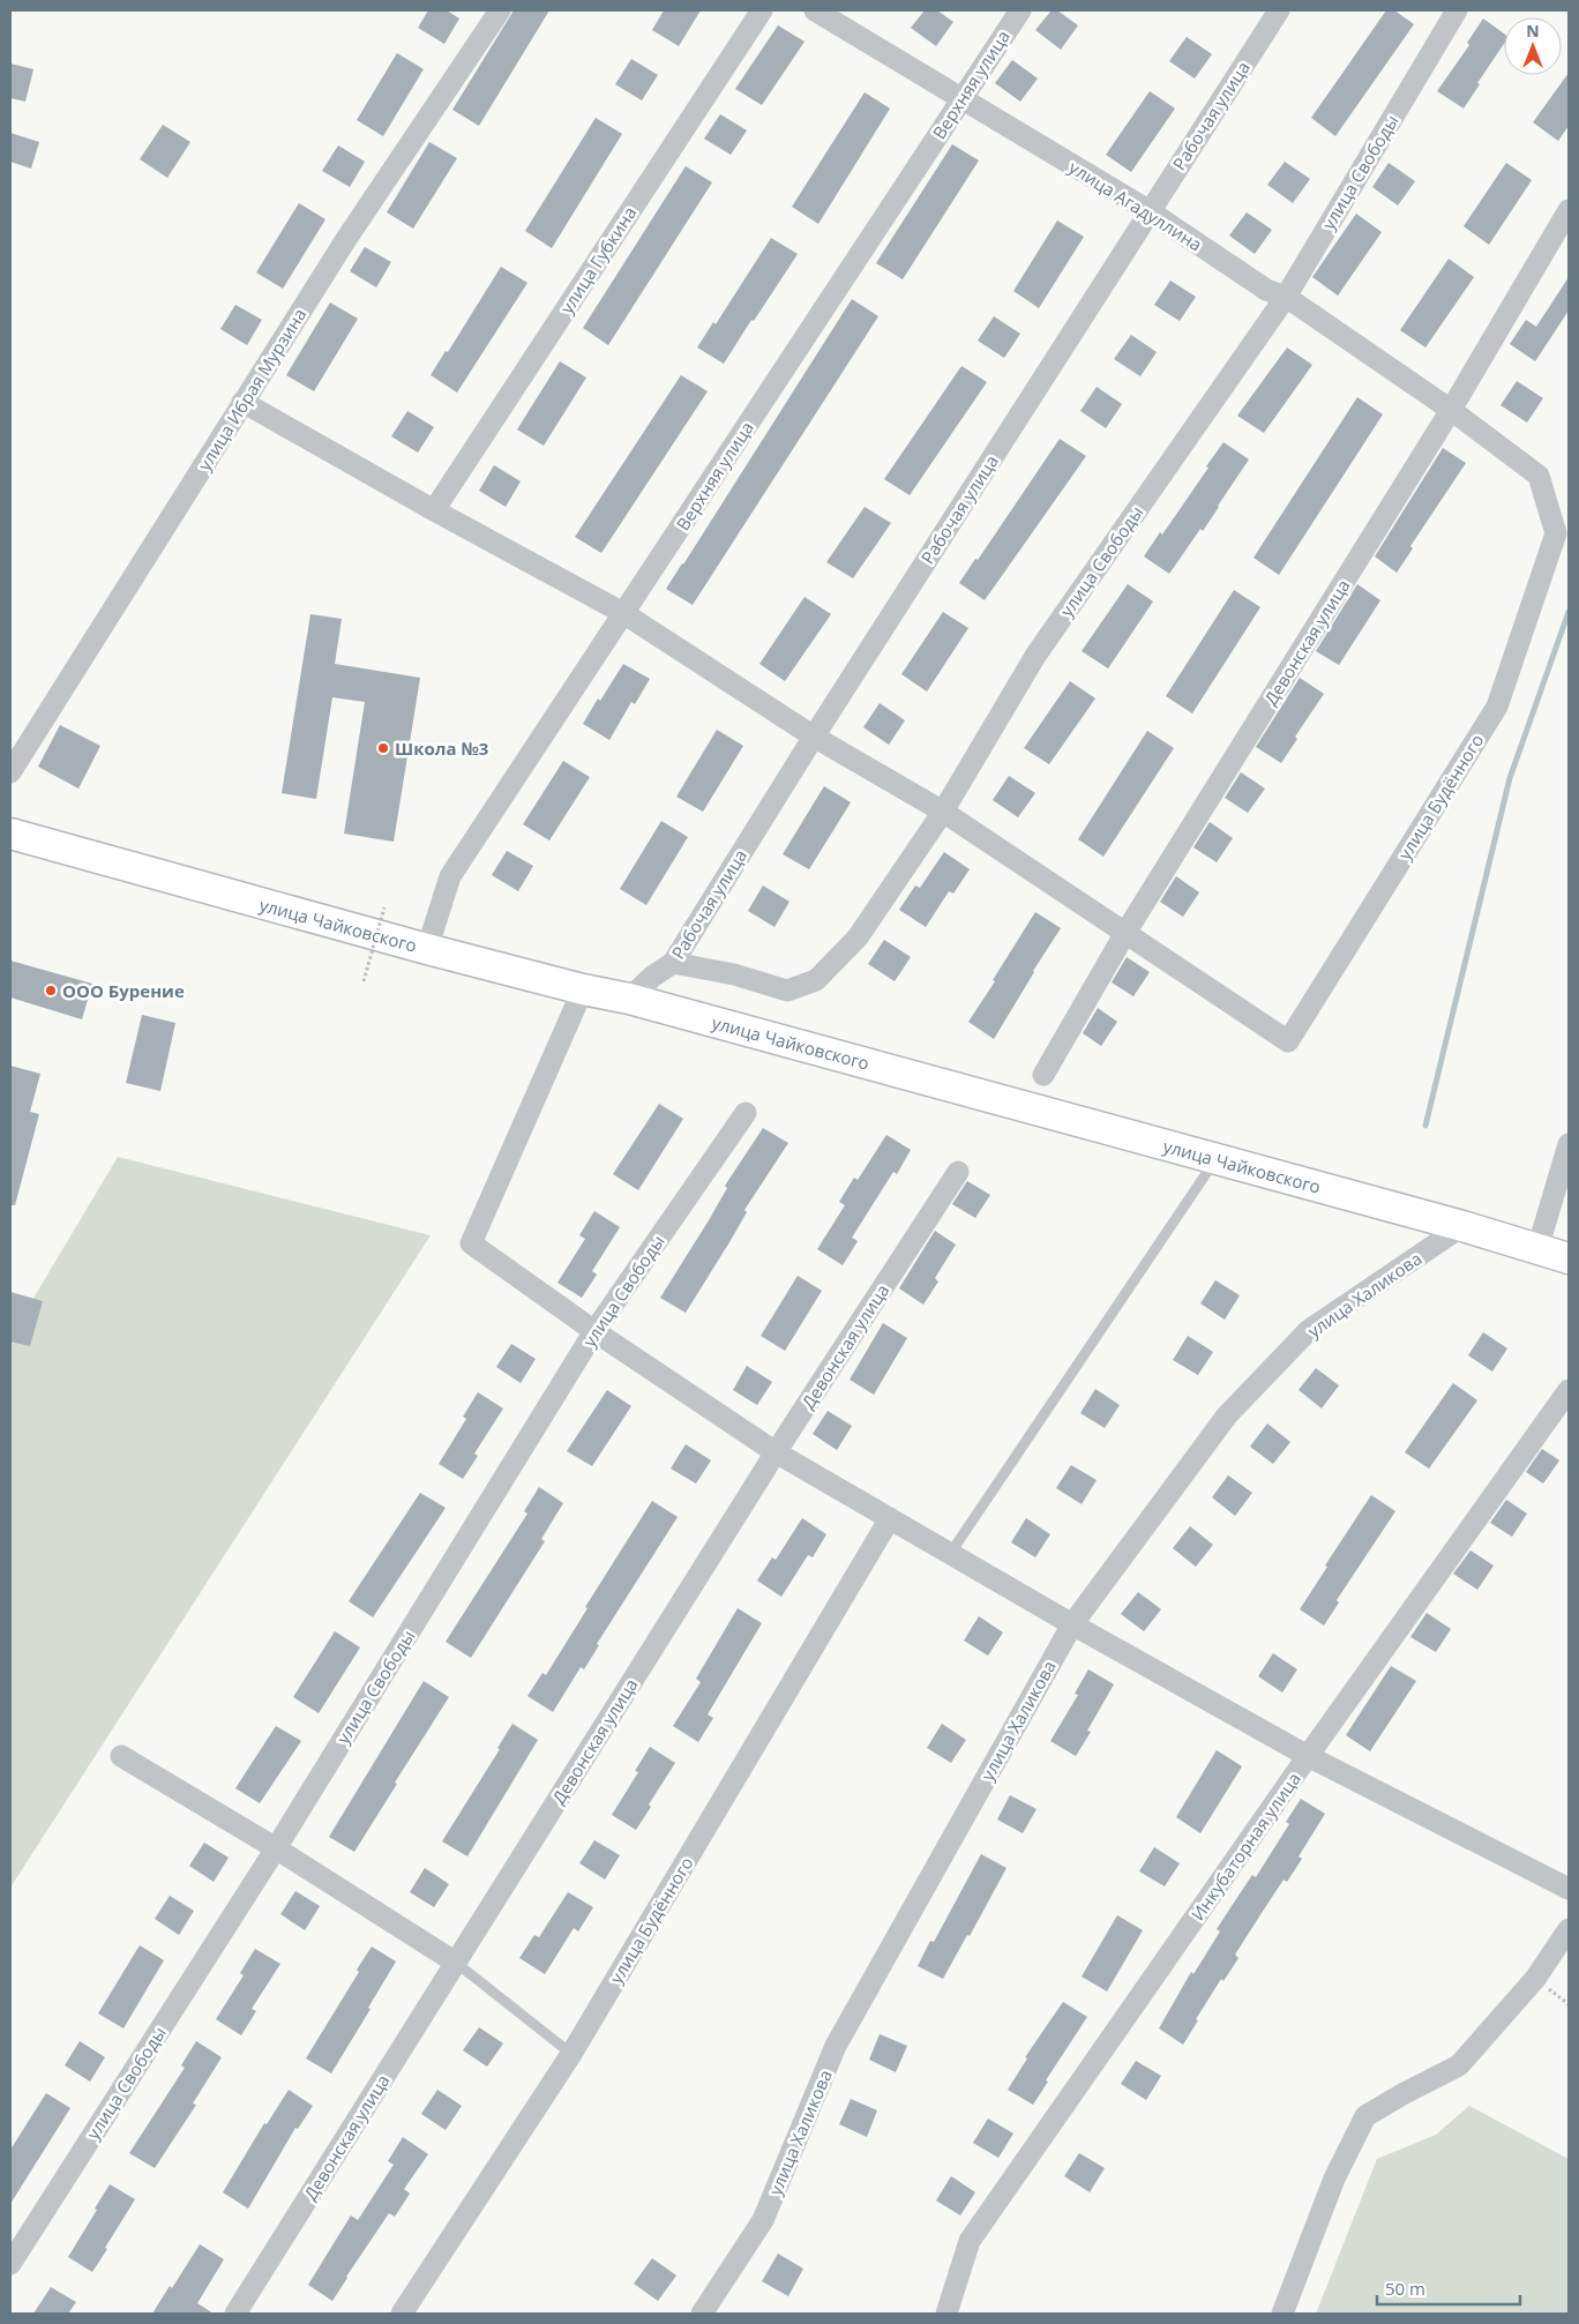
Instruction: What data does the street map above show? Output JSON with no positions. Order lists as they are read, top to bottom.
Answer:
{
  "streets": {
    "main road": ["улица Чайковского"],
    "street": [
      "Верхняя улица",
      "Рабочая улица",
      "улица Свободы",
      "улица Агадуллина",
      "улица Губкина",
      "улица Ибрая Мурзина",
      "Девонская улица",
      "улица Будённого",
      "улица Халикова",
      "Инкубаторная улица"
    ]
  },
  "crossings": [
    ["Верхняя улица", "улица Агадуллина"],
    ["Верхняя улица", "улица Чайковского"],
    ["Рабочая улица", "улица Свободы"],
    ["Рабочая улица", "улица Агадуллина"],
    ["Рабочая улица", "улица Чайковского"],
    ["улица Свободы", "улица Агадуллина"],
    ["улица Агадуллина", "Девонская улица"],
    ["улица Агадуллина", "улица Будённого"],
    ["Девонская улица", "улица Будённого"],
    ["улица Чайковского", "улица Халикова"]
  ],
  "places": ["Школа №3", "ООО Бурение"],
  "scale_bar": "50 m",
  "north": "top"
}
